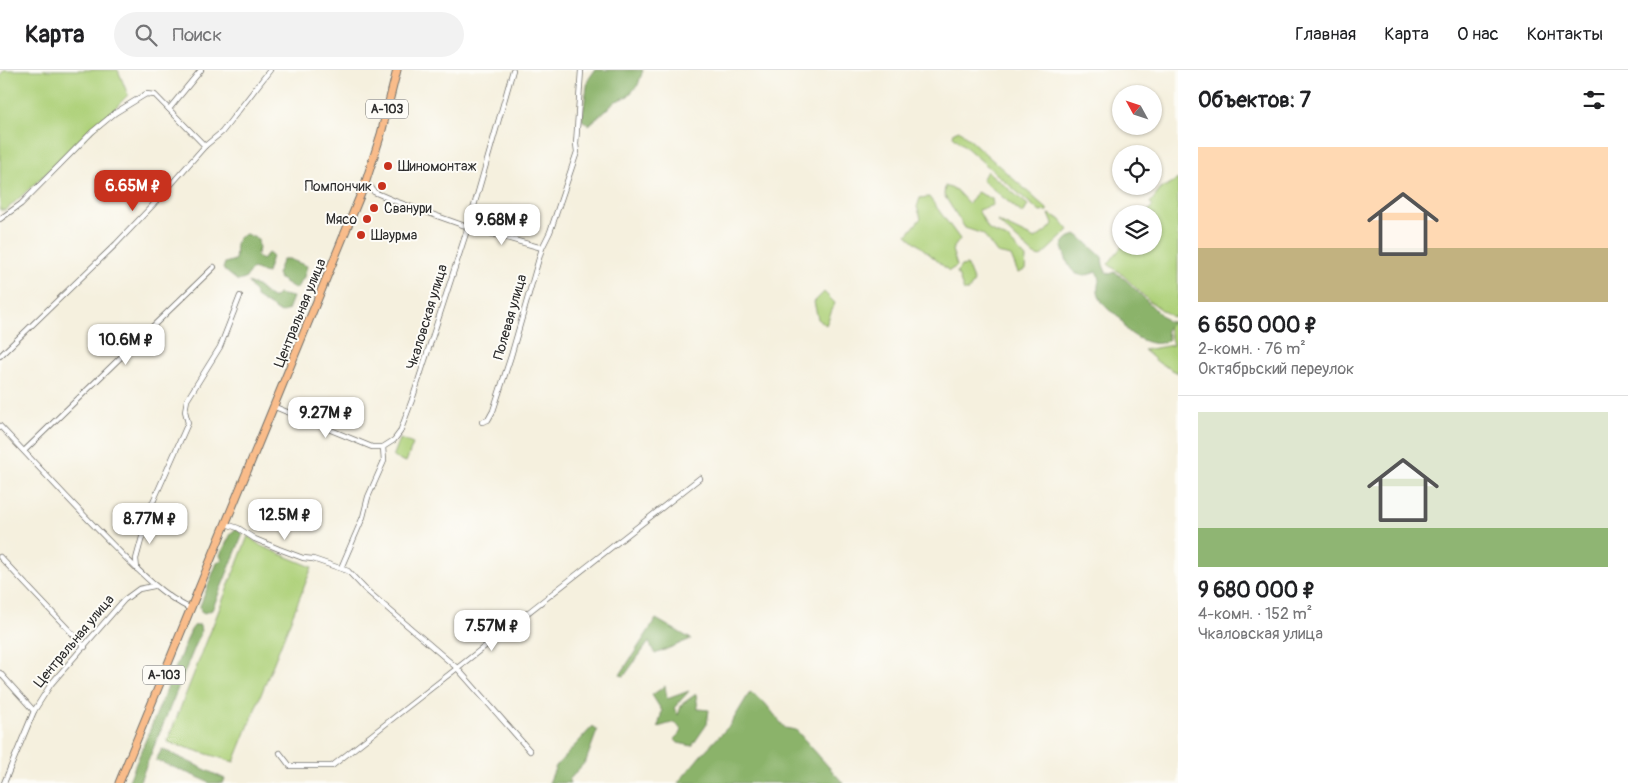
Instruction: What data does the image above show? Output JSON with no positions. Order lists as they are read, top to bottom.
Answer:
{
  "streets": {
    "main road": ["А-103", "Центральная улица"],
    "street": ["Чкаловская улица", "Полевая улица"]
  },
  "places": [
    "Шиномонтаж",
    "Помпончик",
    "Сванури",
    "Мясо",
    "Шаурма"
  ],
  "north": "top left",
  "page": {
    "header": "Карта",
    "search": "Поиск",
    "nav": [
      "Главная",
      "Карта",
      "О нас",
      "Контакты"
    ],
    "heading": "Объектов: 7",
    "list": [
      {
        "name": "6 650 000 ₽",
        "note": "2-комн. · 76 m² · Октябрьский переулок"
      },
      {
        "name": "9 680 000 ₽",
        "note": "4-комн. · 152 m² · Чкаловская улица"
      }
    ],
    "price": [
      "6.65M ₽",
      "9.68M ₽",
      "10.6M ₽",
      "9.27M ₽",
      "12.5M ₽",
      "8.77M ₽",
      "7.57M ₽"
    ]
  }
}
